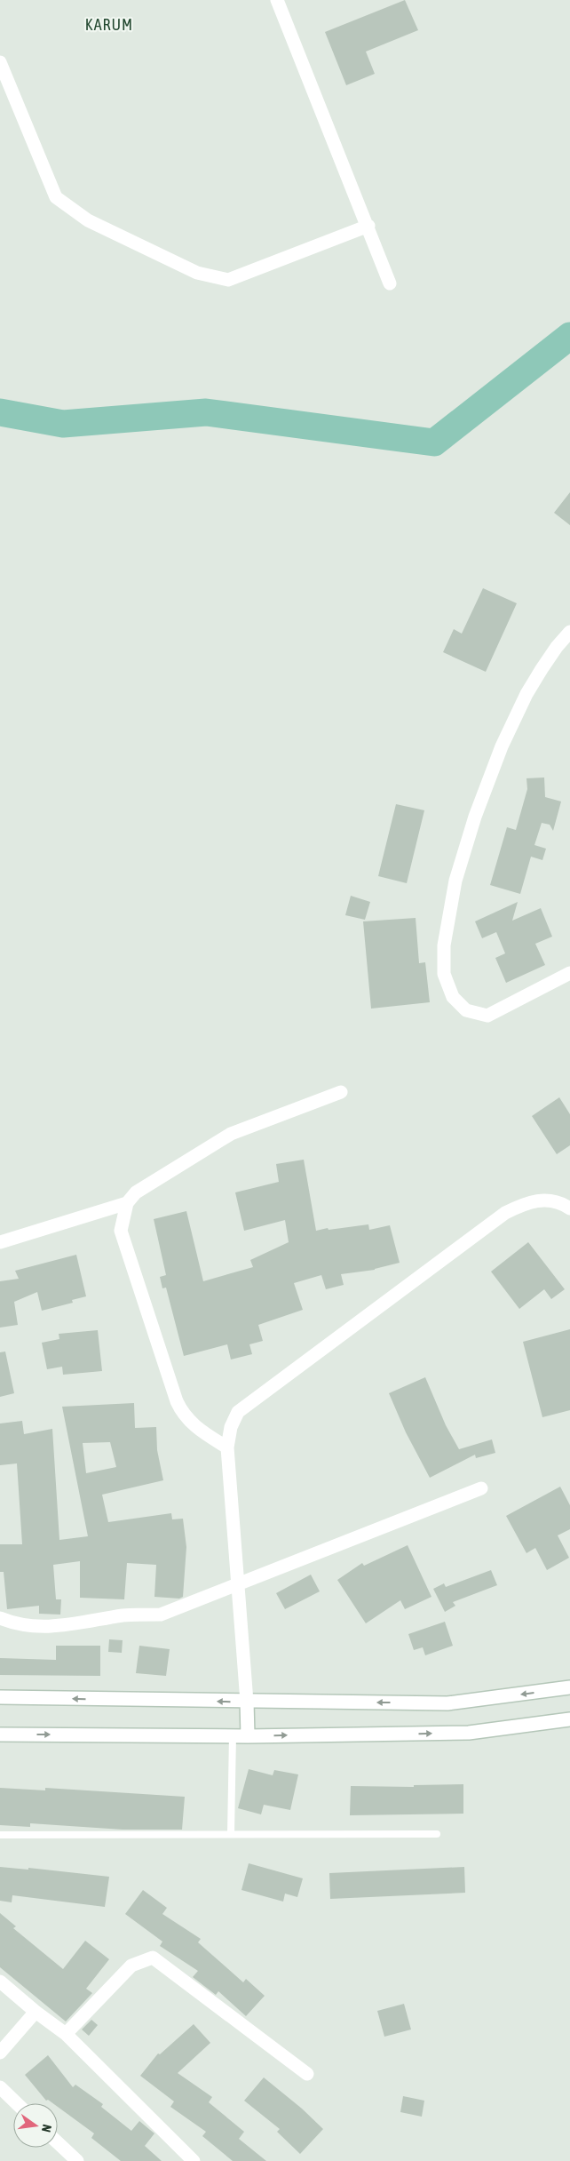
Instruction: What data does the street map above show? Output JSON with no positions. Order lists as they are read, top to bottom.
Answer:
{
  "districts": ["KARUM"],
  "north": "right"
}
